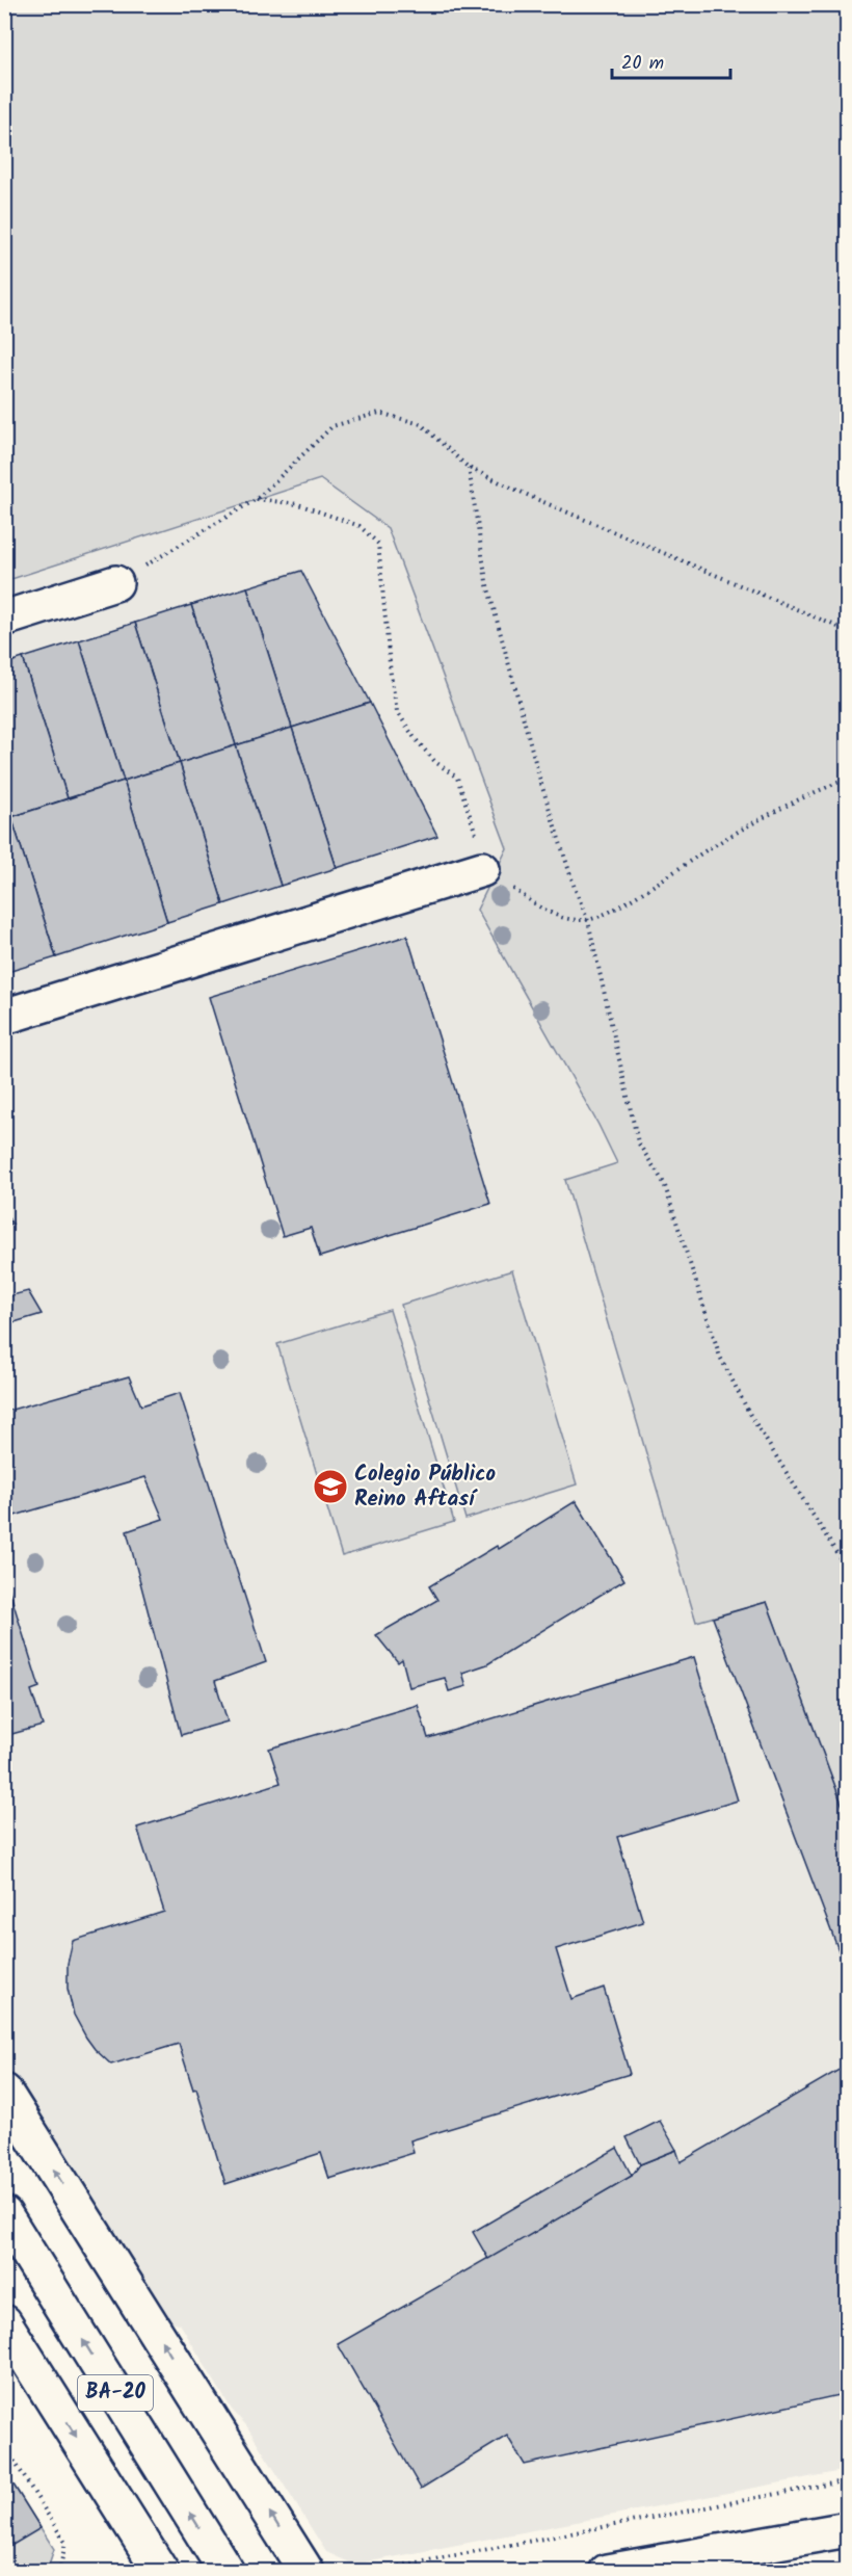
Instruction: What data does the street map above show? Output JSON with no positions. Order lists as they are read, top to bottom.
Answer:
{
  "streets": {
    "main road": ["BA-20"]
  },
  "places": {
    "school or university": ["Colegio Público Reino Aftasí"]
  },
  "scale_bar": "20 m"
}
